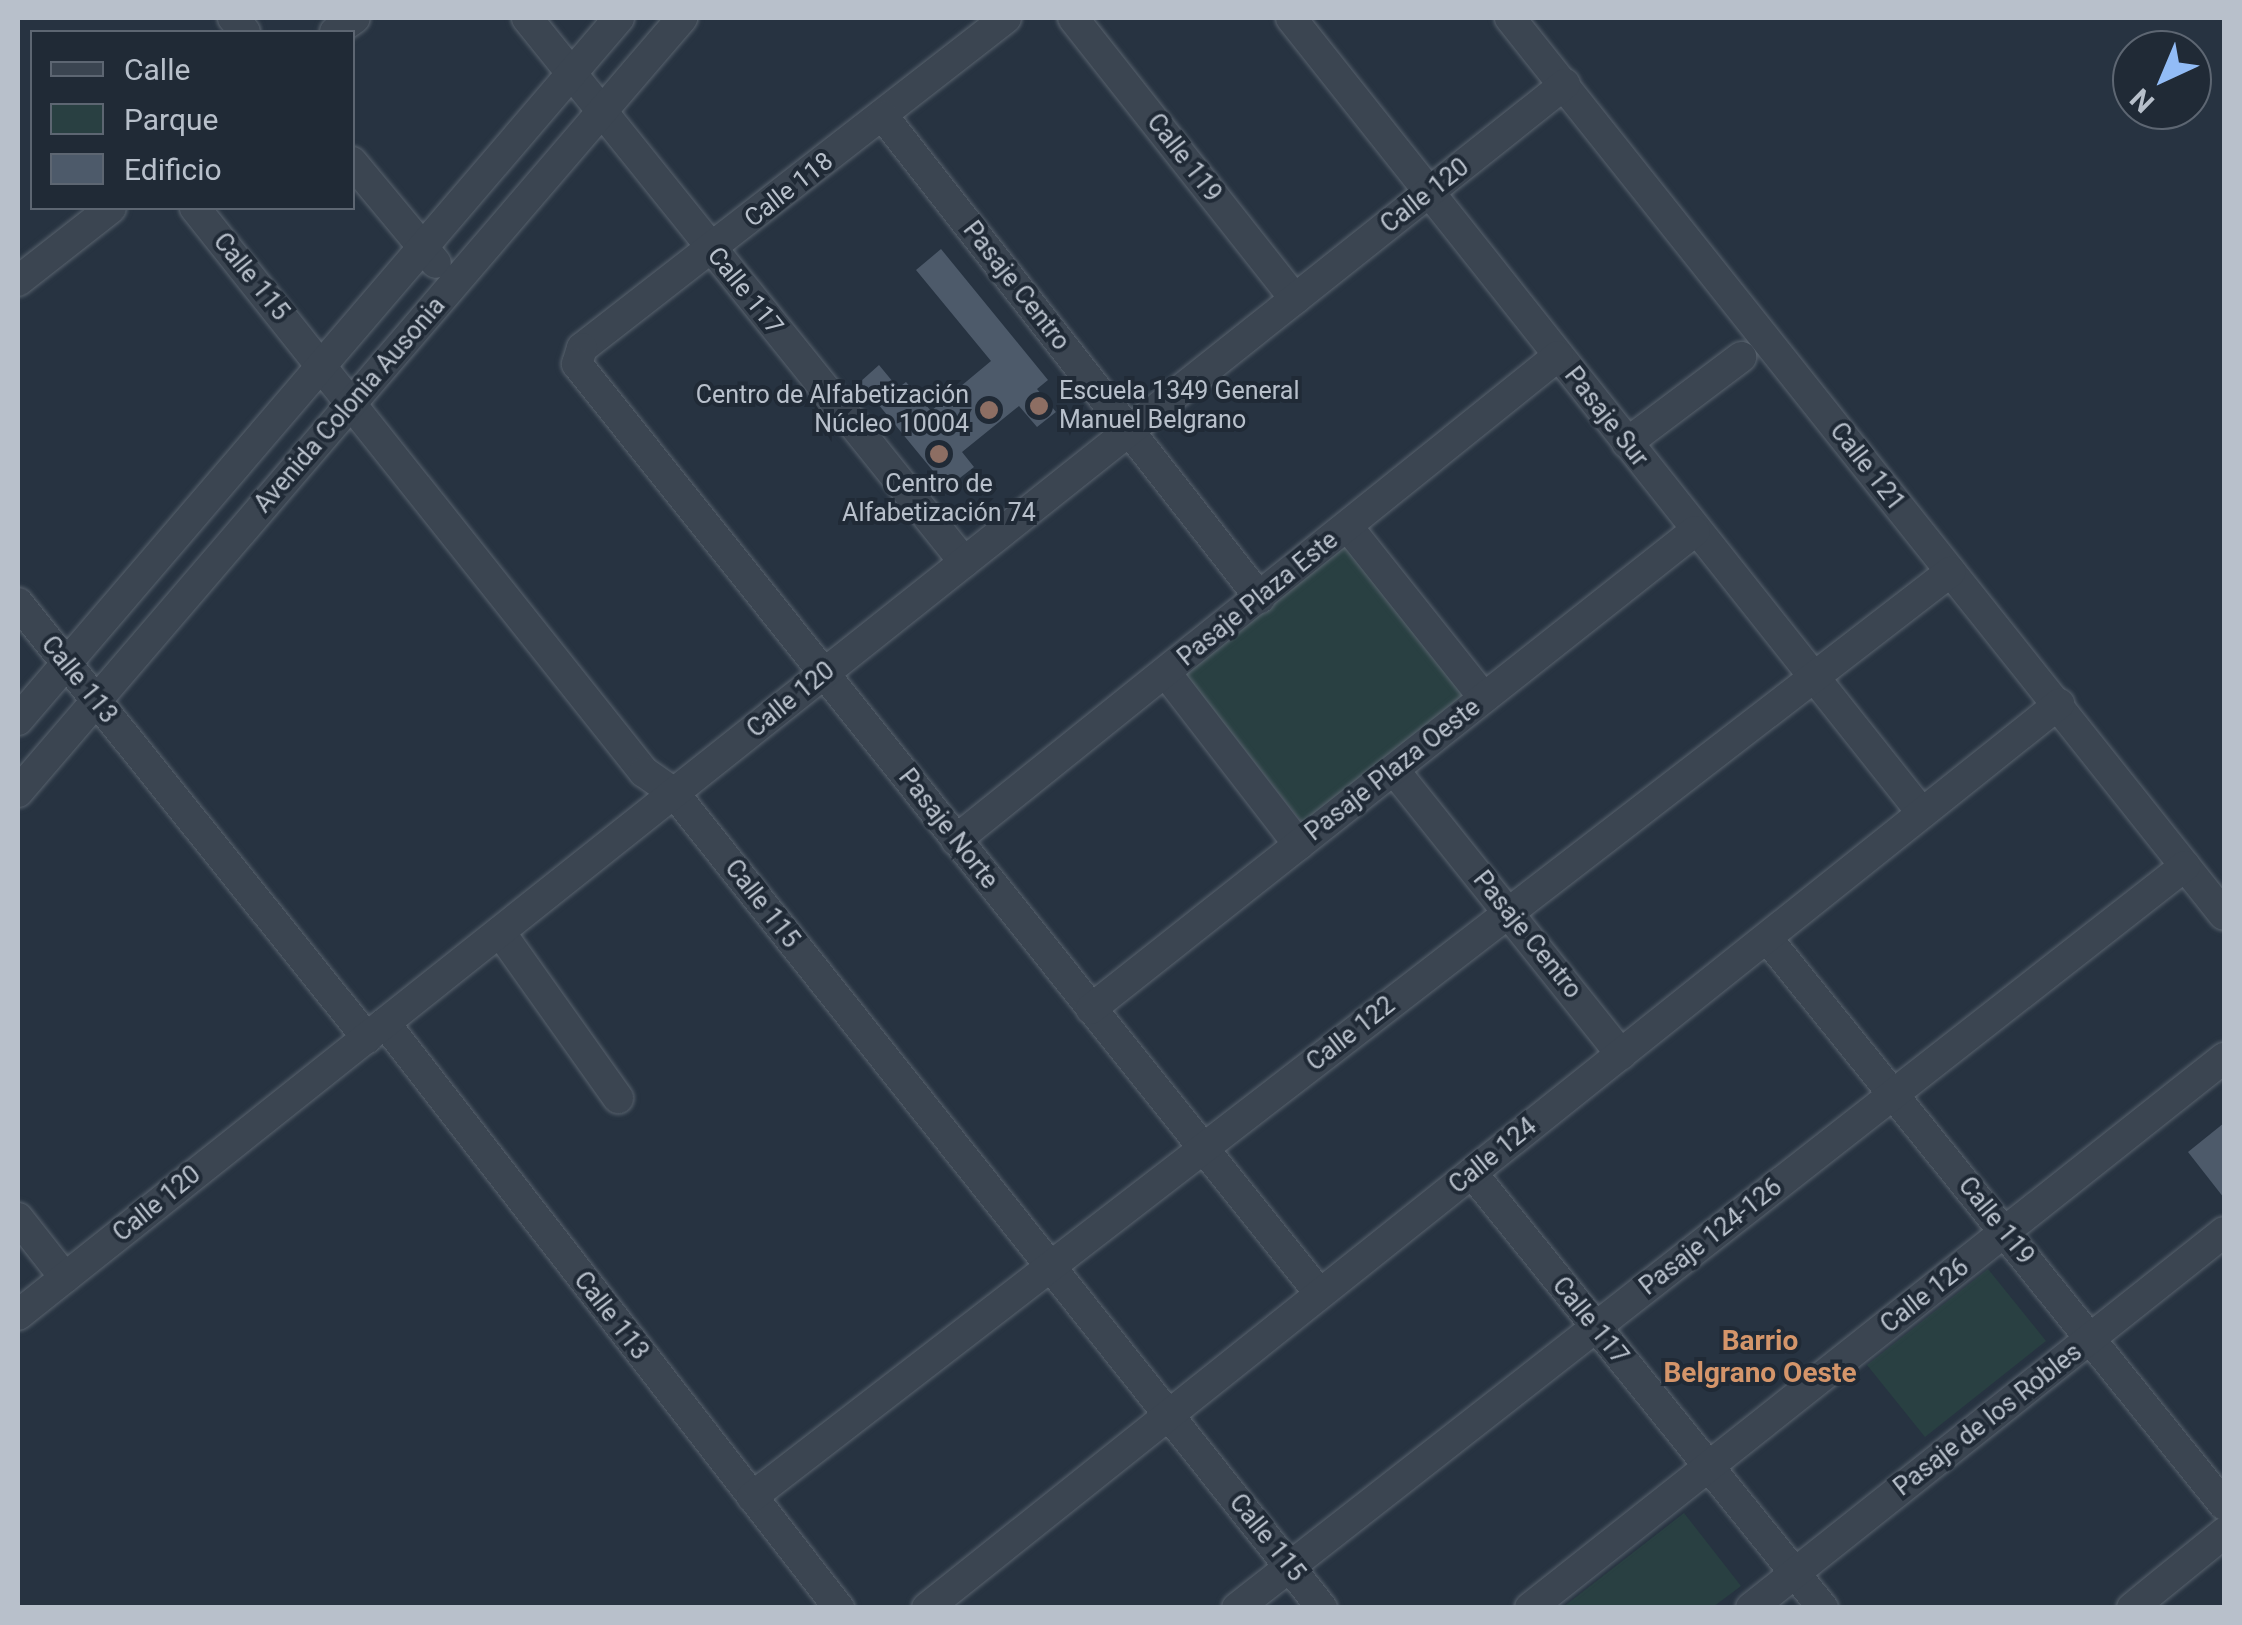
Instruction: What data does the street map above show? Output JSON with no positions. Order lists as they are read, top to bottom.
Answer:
{
  "streets": {
    "street": [
      "Calle 119",
      "Calle 118",
      "Calle 120",
      "Calle 115",
      "Pasaje Centro",
      "Calle 117",
      "Avenida Colonia Ausonia",
      "Pasaje Sur",
      "Calle 121",
      "Pasaje Plaza Este",
      "Calle 113",
      "Pasaje Plaza Oeste",
      "Pasaje Norte",
      "Calle 122",
      "Calle 124",
      "Pasaje 124-126",
      "Calle 126",
      "Pasaje de los Robles"
    ]
  },
  "crossings": [
    ["Calle 119", "Calle 120"],
    ["Calle 119", "Calle 124"],
    ["Calle 119", "Pasaje 124-126"],
    ["Calle 119", "Calle 126"],
    ["Calle 119", "Pasaje de los Robles"],
    ["Calle 118", "Pasaje Centro"],
    ["Calle 118", "Calle 117"],
    ["Calle 118", "Pasaje Norte"],
    ["Calle 120", "Calle 115"],
    ["Calle 120", "Pasaje Centro"],
    ["Calle 120", "Calle 117"],
    ["Calle 120", "Pasaje Sur"],
    ["Calle 120", "Calle 121"],
    ["Calle 120", "Calle 113"],
    ["Calle 120", "Pasaje Norte"],
    ["Calle 115", "Avenida Colonia Ausonia"],
    ["Calle 115", "Calle 122"],
    ["Calle 115", "Calle 124"],
    ["Calle 115", "Pasaje 124-126"],
    ["Pasaje Centro", "Pasaje Plaza Este"],
    ["Pasaje Centro", "Pasaje Plaza Oeste"],
    ["Pasaje Centro", "Calle 122"],
    ["Pasaje Centro", "Calle 124"],
    ["Calle 117", "Avenida Colonia Ausonia"],
    ["Calle 117", "Calle 124"],
    ["Calle 117", "Pasaje 124-126"],
    ["Calle 117", "Calle 126"],
    ["Calle 117", "Pasaje de los Robles"],
    ["Avenida Colonia Ausonia", "Calle 113"],
    ["Pasaje Sur", "Pasaje Plaza Este"],
    ["Pasaje Sur", "Pasaje Plaza Oeste"],
    ["Pasaje Sur", "Calle 122"],
    ["Pasaje Sur", "Calle 124"],
    ["Calle 121", "Calle 122"],
    ["Calle 121", "Calle 124"],
    ["Calle 121", "Pasaje 124-126"],
    ["Pasaje Plaza Este", "Pasaje Norte"],
    ["Calle 113", "Calle 122"],
    ["Pasaje Plaza Oeste", "Pasaje Norte"],
    ["Pasaje Norte", "Calle 122"],
    ["Pasaje Norte", "Calle 124"]
  ],
  "districts": ["Barrio Belgrano Oeste"],
  "places": ["Escuela 1349 General Manuel Belgrano", "Centro de Alfabetización Núcleo 10004", "Centro de Alfabetización 74"],
  "legend": ["Calle", "Parque", "Edificio"],
  "north": "bottom left"
}
